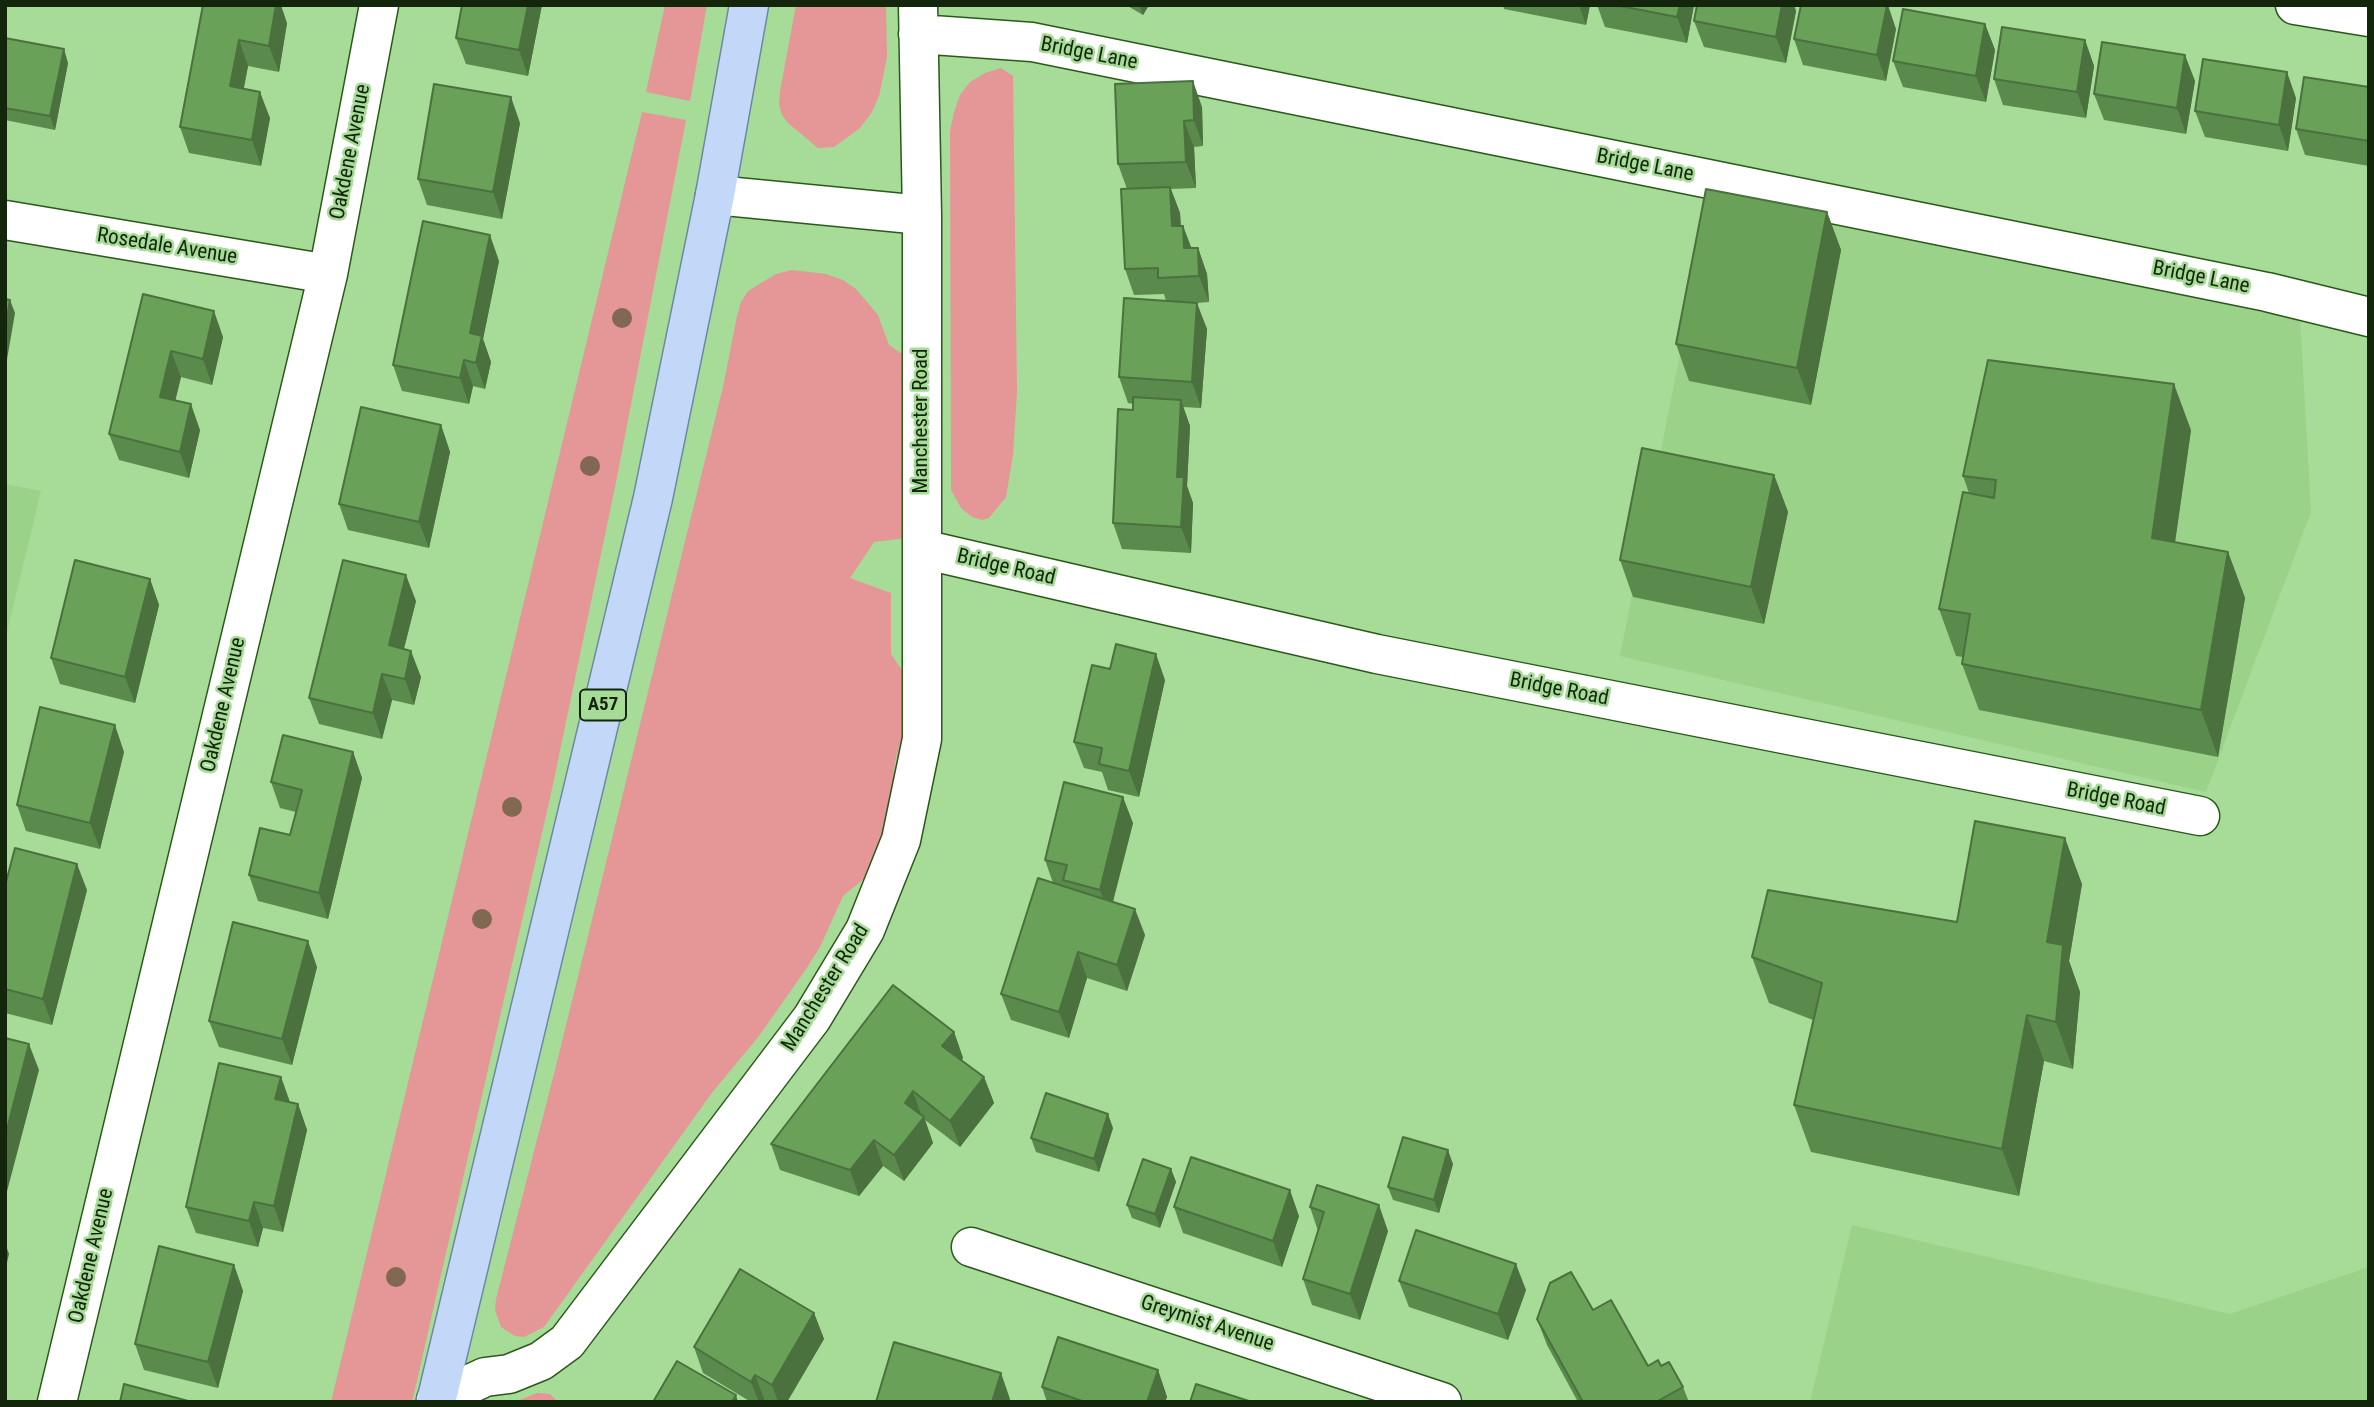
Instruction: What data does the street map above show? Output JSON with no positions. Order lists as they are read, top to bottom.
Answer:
{
  "streets": {
    "main road": ["Manchester Road", "A57"],
    "street": [
      "Bridge Lane",
      "Oakdene Avenue",
      "Rosedale Avenue",
      "Bridge Road",
      "Greymist Avenue"
    ]
  },
  "crossings": [
    ["Bridge Lane", "Manchester Road"],
    ["Oakdene Avenue", "Rosedale Avenue"],
    ["Manchester Road", "Bridge Road"]
  ]
}
